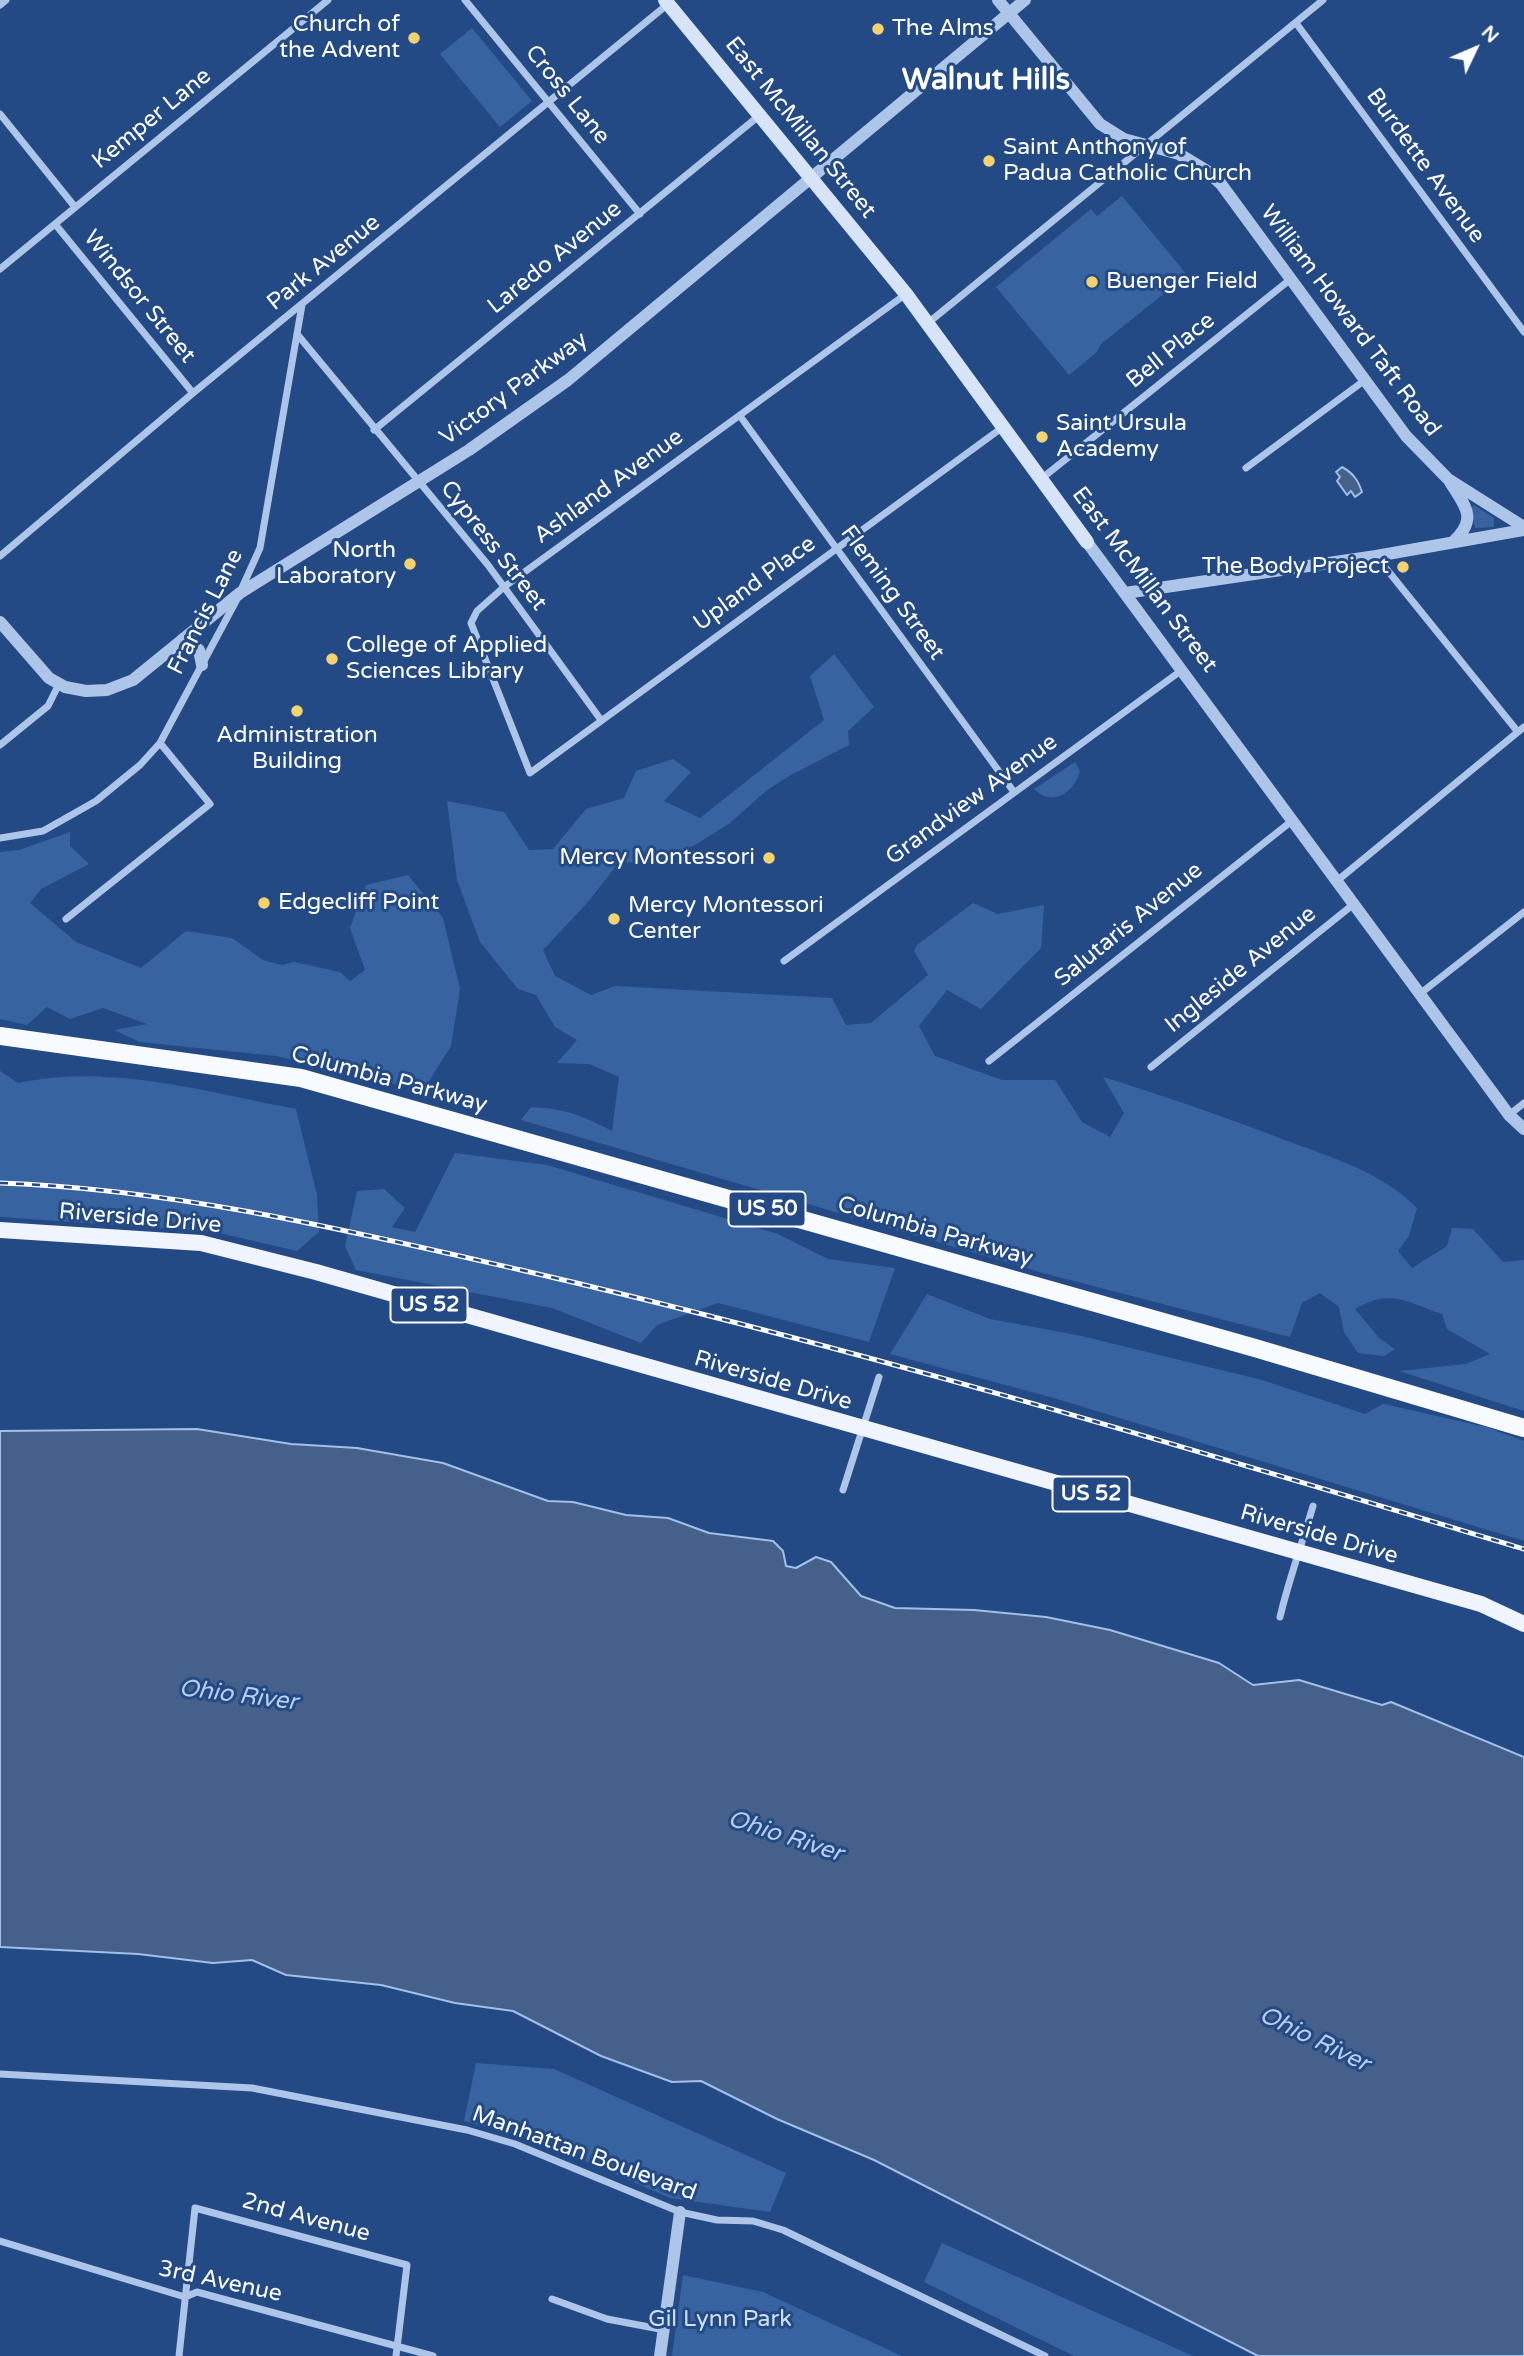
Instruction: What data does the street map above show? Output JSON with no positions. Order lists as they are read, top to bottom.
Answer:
{
  "streets": {
    "highway": ["Columbia Parkway", "US 50"],
    "main road": ["East McMillan Street", "Riverside Drive", "US 52"],
    "street": [
      "Cross Lane",
      "Kemper Lane",
      "Burdette Avenue",
      "Laredo Avenue",
      "Park Avenue",
      "Windsor Street",
      "William Howard Taft Road",
      "Bell Place",
      "Victory Parkway",
      "Ashland Avenue",
      "Cypress Street",
      "Upland Place",
      "Fleming Street",
      "Francis Lane",
      "Grandview Avenue",
      "Salutaris Avenue",
      "Ingleside Avenue",
      "Manhattan Boulevard",
      "2nd Avenue",
      "3rd Avenue"
    ]
  },
  "crossings": [
    ["Cross Lane", "Laredo Avenue"],
    ["Cross Lane", "Park Avenue"],
    ["Kemper Lane", "Windsor Street"],
    ["East McMillan Street", "Laredo Avenue"],
    ["East McMillan Street", "Park Avenue"],
    ["East McMillan Street", "Bell Place"],
    ["East McMillan Street", "Victory Parkway"],
    ["East McMillan Street", "Ashland Avenue"],
    ["East McMillan Street", "Upland Place"],
    ["East McMillan Street", "Grandview Avenue"],
    ["East McMillan Street", "Salutaris Avenue"],
    ["East McMillan Street", "Ingleside Avenue"],
    ["Laredo Avenue", "Cypress Street"],
    ["Park Avenue", "Windsor Street"],
    ["Park Avenue", "Francis Lane"],
    ["William Howard Taft Road", "Bell Place"],
    ["William Howard Taft Road", "Victory Parkway"],
    ["Victory Parkway", "Cypress Street"],
    ["Victory Parkway", "Francis Lane"],
    ["Ashland Avenue", "Cypress Street"],
    ["Ashland Avenue", "Upland Place"],
    ["Ashland Avenue", "Fleming Street"],
    ["Cypress Street", "Upland Place"],
    ["Cypress Street", "Francis Lane"],
    ["Upland Place", "Fleming Street"],
    ["Fleming Street", "Grandview Avenue"],
    ["2nd Avenue", "3rd Avenue"]
  ],
  "districts": ["Walnut Hills"],
  "water": ["Ohio River"],
  "parks": ["Gil Lynn Park"],
  "places": [
    "The Alms",
    "Church of the Advent",
    "Saint Anthony of Padua Catholic Church",
    "Buenger Field",
    "Saint Ursula Academy",
    "North Laboratory",
    "The Body Project",
    "College of Applied Sciences Library",
    "Administration Building",
    "Mercy Montessori",
    "Edgecliff Point",
    "Mercy Montessori Center"
  ],
  "north": "top right"
}
